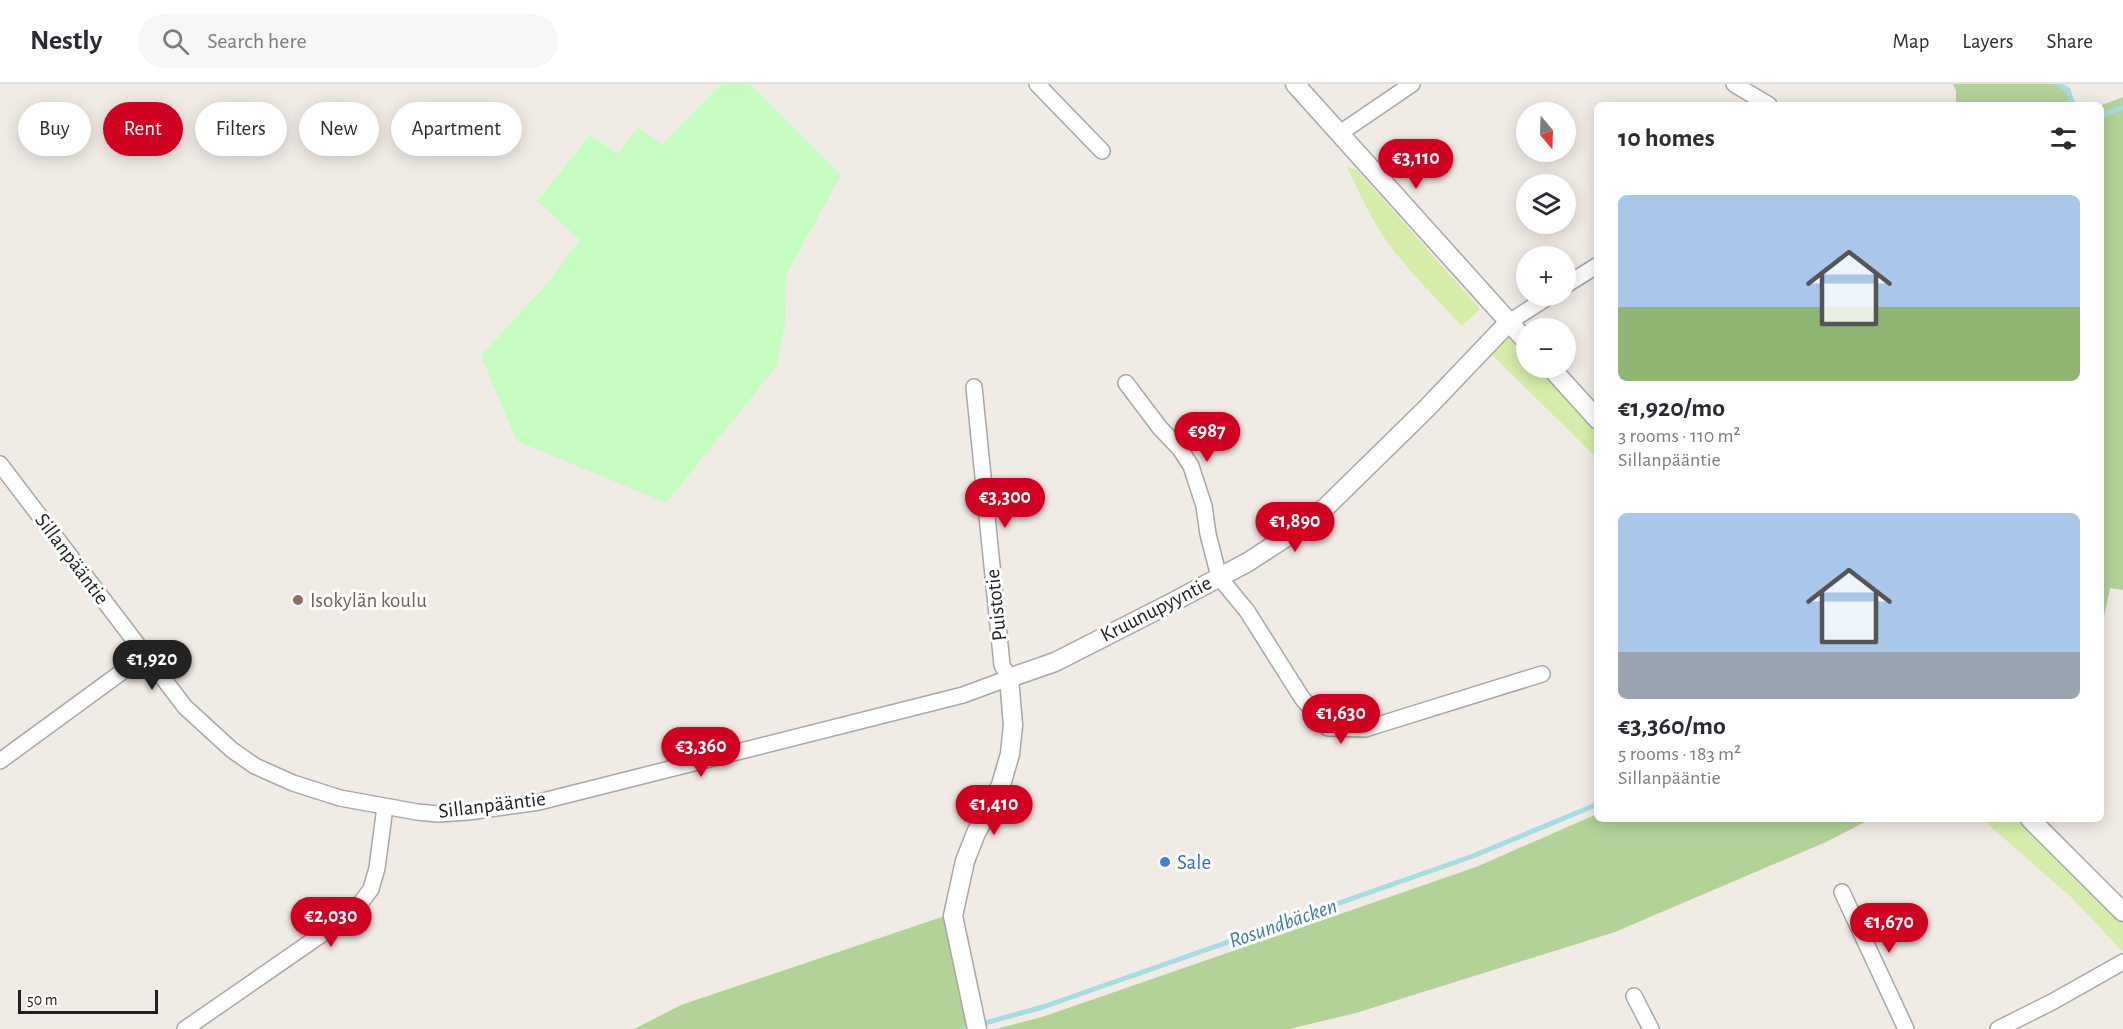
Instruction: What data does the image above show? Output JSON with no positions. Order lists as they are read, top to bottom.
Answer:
{
  "streets": {
    "street": ["Sillanpääntie", "Puistotie", "Kruunupyyntie"]
  },
  "crossings": [
    ["Sillanpääntie", "Puistotie"],
    ["Sillanpääntie", "Kruunupyyntie"],
    ["Puistotie", "Kruunupyyntie"]
  ],
  "water": ["Rosundbäcken"],
  "places": ["Isokylän koulu", "Sale"],
  "scale_bar": "50 m",
  "north": "bottom",
  "page": {
    "header": "Nestly",
    "search": "Search here",
    "nav": ["Map", "Layers", "Share"],
    "map_buttons": ["+", "−"],
    "chip": [
      "Buy",
      "Rent",
      "Filters",
      "New",
      "Apartment"
    ],
    "heading": "10 homes",
    "price": [
      "€3,110",
      "€987",
      "€3,300",
      "€1,890",
      "€1,920",
      "€1,630",
      "€3,360",
      "€1,410",
      "€2,030",
      "€1,670"
    ],
    "list": [
      {
        "name": "€1,920/mo",
        "note": "3 rooms · 110 m² · Sillanpääntie"
      },
      {
        "name": "€3,360/mo",
        "note": "5 rooms · 183 m² · Sillanpääntie"
      }
    ],
    "scale": "50 m"
  }
}
